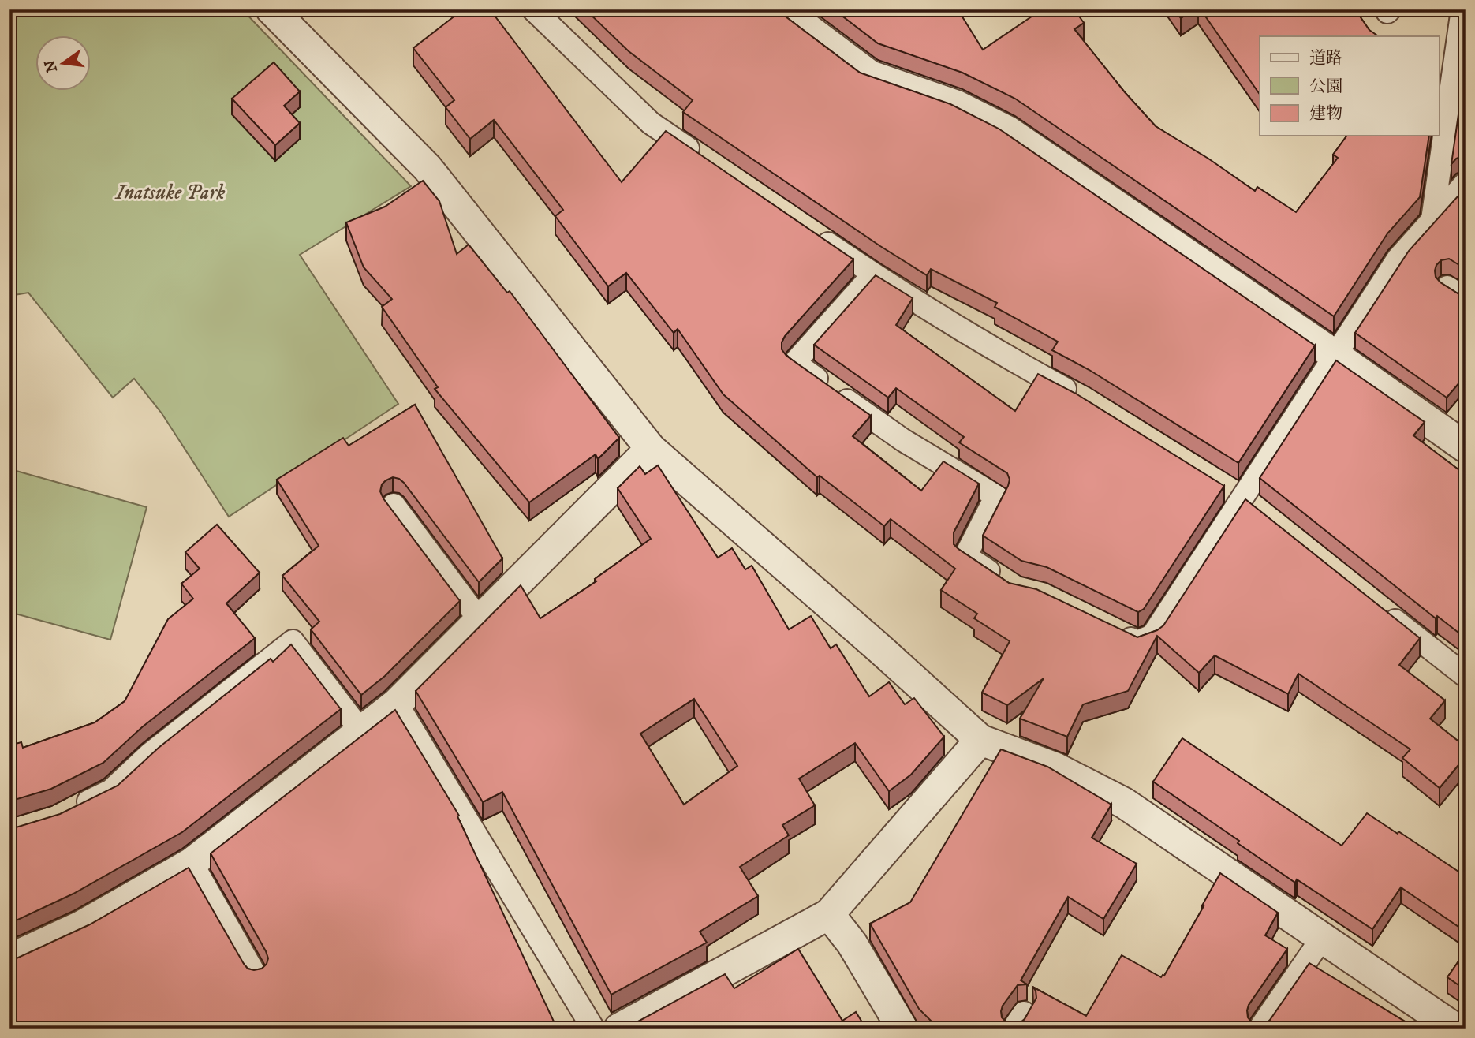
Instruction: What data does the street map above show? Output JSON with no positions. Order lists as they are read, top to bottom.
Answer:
{
  "parks": ["Inatsuke Park"],
  "legend": ["道路", "公園", "建物"],
  "north": "left"
}
